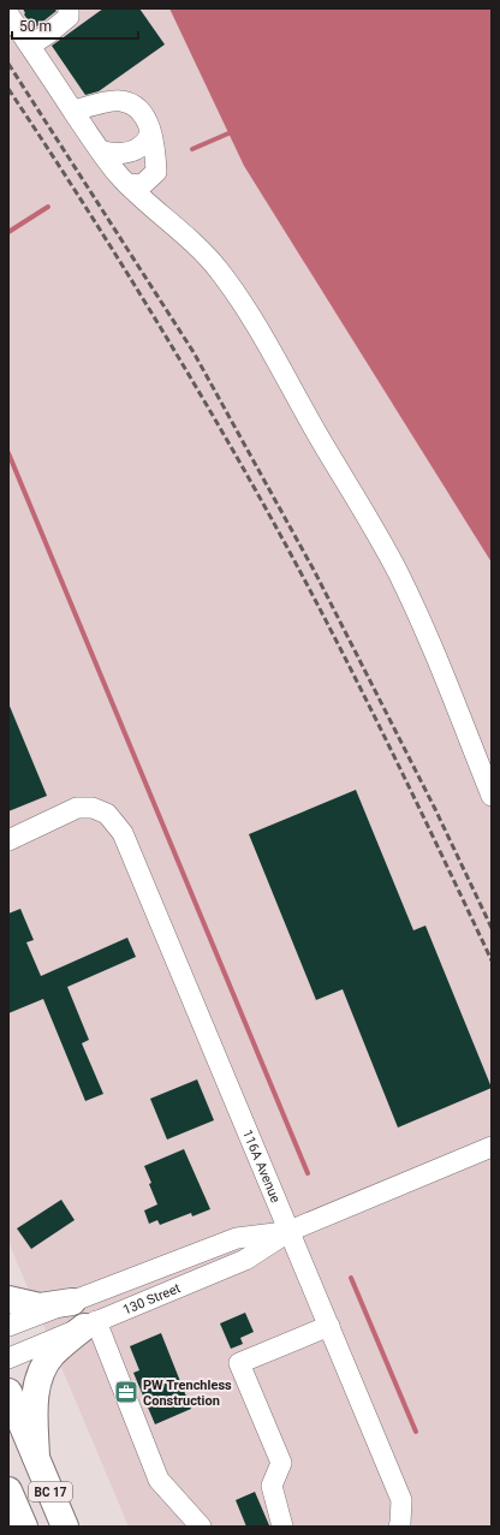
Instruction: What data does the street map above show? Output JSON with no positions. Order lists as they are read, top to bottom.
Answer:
{
  "streets": {
    "highway": ["BC 17"],
    "street": ["116A Avenue", "130 Street"]
  },
  "crossings": [
    ["116A Avenue", "130 Street"]
  ],
  "places": {
    "office": ["PW Trenchless Construction"]
  },
  "scale_bar": "50 m"
}
